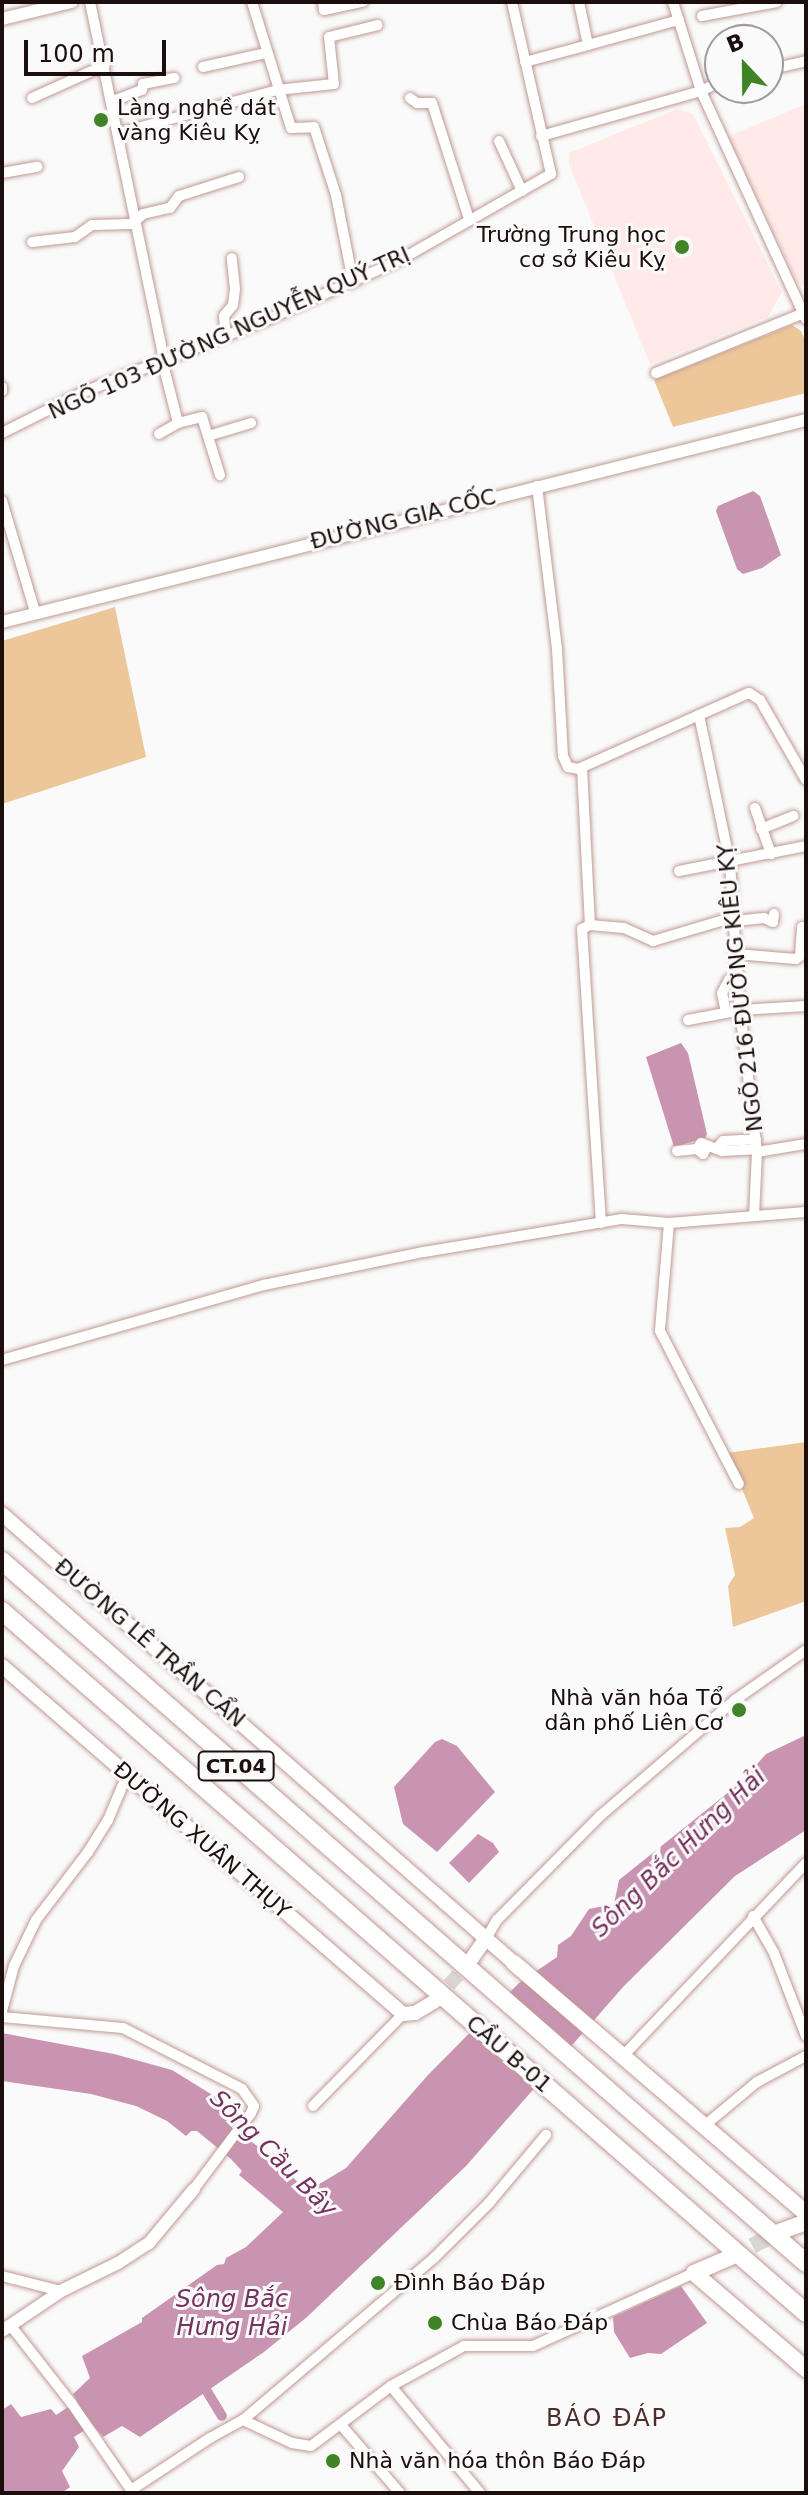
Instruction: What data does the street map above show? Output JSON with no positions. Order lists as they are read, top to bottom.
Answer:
{
  "streets": {
    "highway": ["CT.04", "CẦU B-01"],
    "main road": ["ĐƯỜNG LÊ TRẦN CẨN", "ĐƯỜNG XUÂN THỤY"],
    "street": ["NGÕ 103 ĐƯỜNG NGUYỄN QUÝ TRỊ", "ĐƯỜNG GIA CỐC", "NGÕ 216 ĐƯỜNG KIÊU KỴ"]
  },
  "crossings": [
    ["CT.04", "CẦU B-01"]
  ],
  "districts": ["BÁO ĐÁP"],
  "water": ["Sông Bắc Hưng Hải", "Sông Cầu Bây"],
  "places": [
    "Làng nghề dát vàng Kiêu Kỵ",
    "Trường Trung học cơ sở Kiêu Kỵ",
    "Nhà văn hóa Tổ dân phố Liên Cơ",
    "Đình Báo Đáp",
    "Chùa Báo Đáp",
    "Nhà văn hóa thôn Báo Đáp"
  ],
  "scale_bar": "100 m",
  "north": "top"
}
